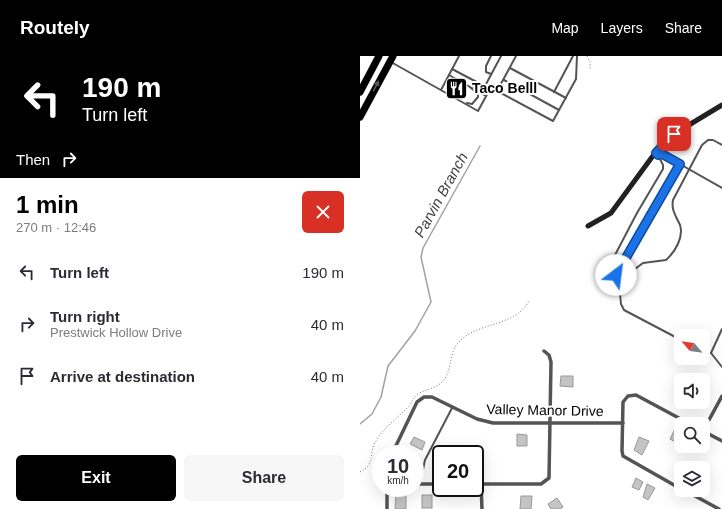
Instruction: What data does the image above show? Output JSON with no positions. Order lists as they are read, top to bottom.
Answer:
{
  "streets": {
    "street": ["Valley Manor Drive"]
  },
  "water": ["Parvin Branch"],
  "places": {
    "restaurant": ["Taco Belll"]
  },
  "north": "top left",
  "page": {
    "header": "Routely",
    "nav": ["Map", "Layers", "Share"],
    "turn": ["190 m", "Turn left"],
    "then": "Then",
    "heading": ["1 min", "270 m · 12:46"],
    "list": [
      {
        "name": "Turn left",
        "value": "190 m"
      },
      {
        "name": "Turn right",
        "note": "Prestwick Hollow Drive",
        "value": "40 m"
      },
      {
        "name": "Arrive at destination",
        "value": "40 m"
      }
    ],
    "speed": "10 km/h",
    "limit": "20",
    "buttons": ["Exit", "Share"]
  }
}
